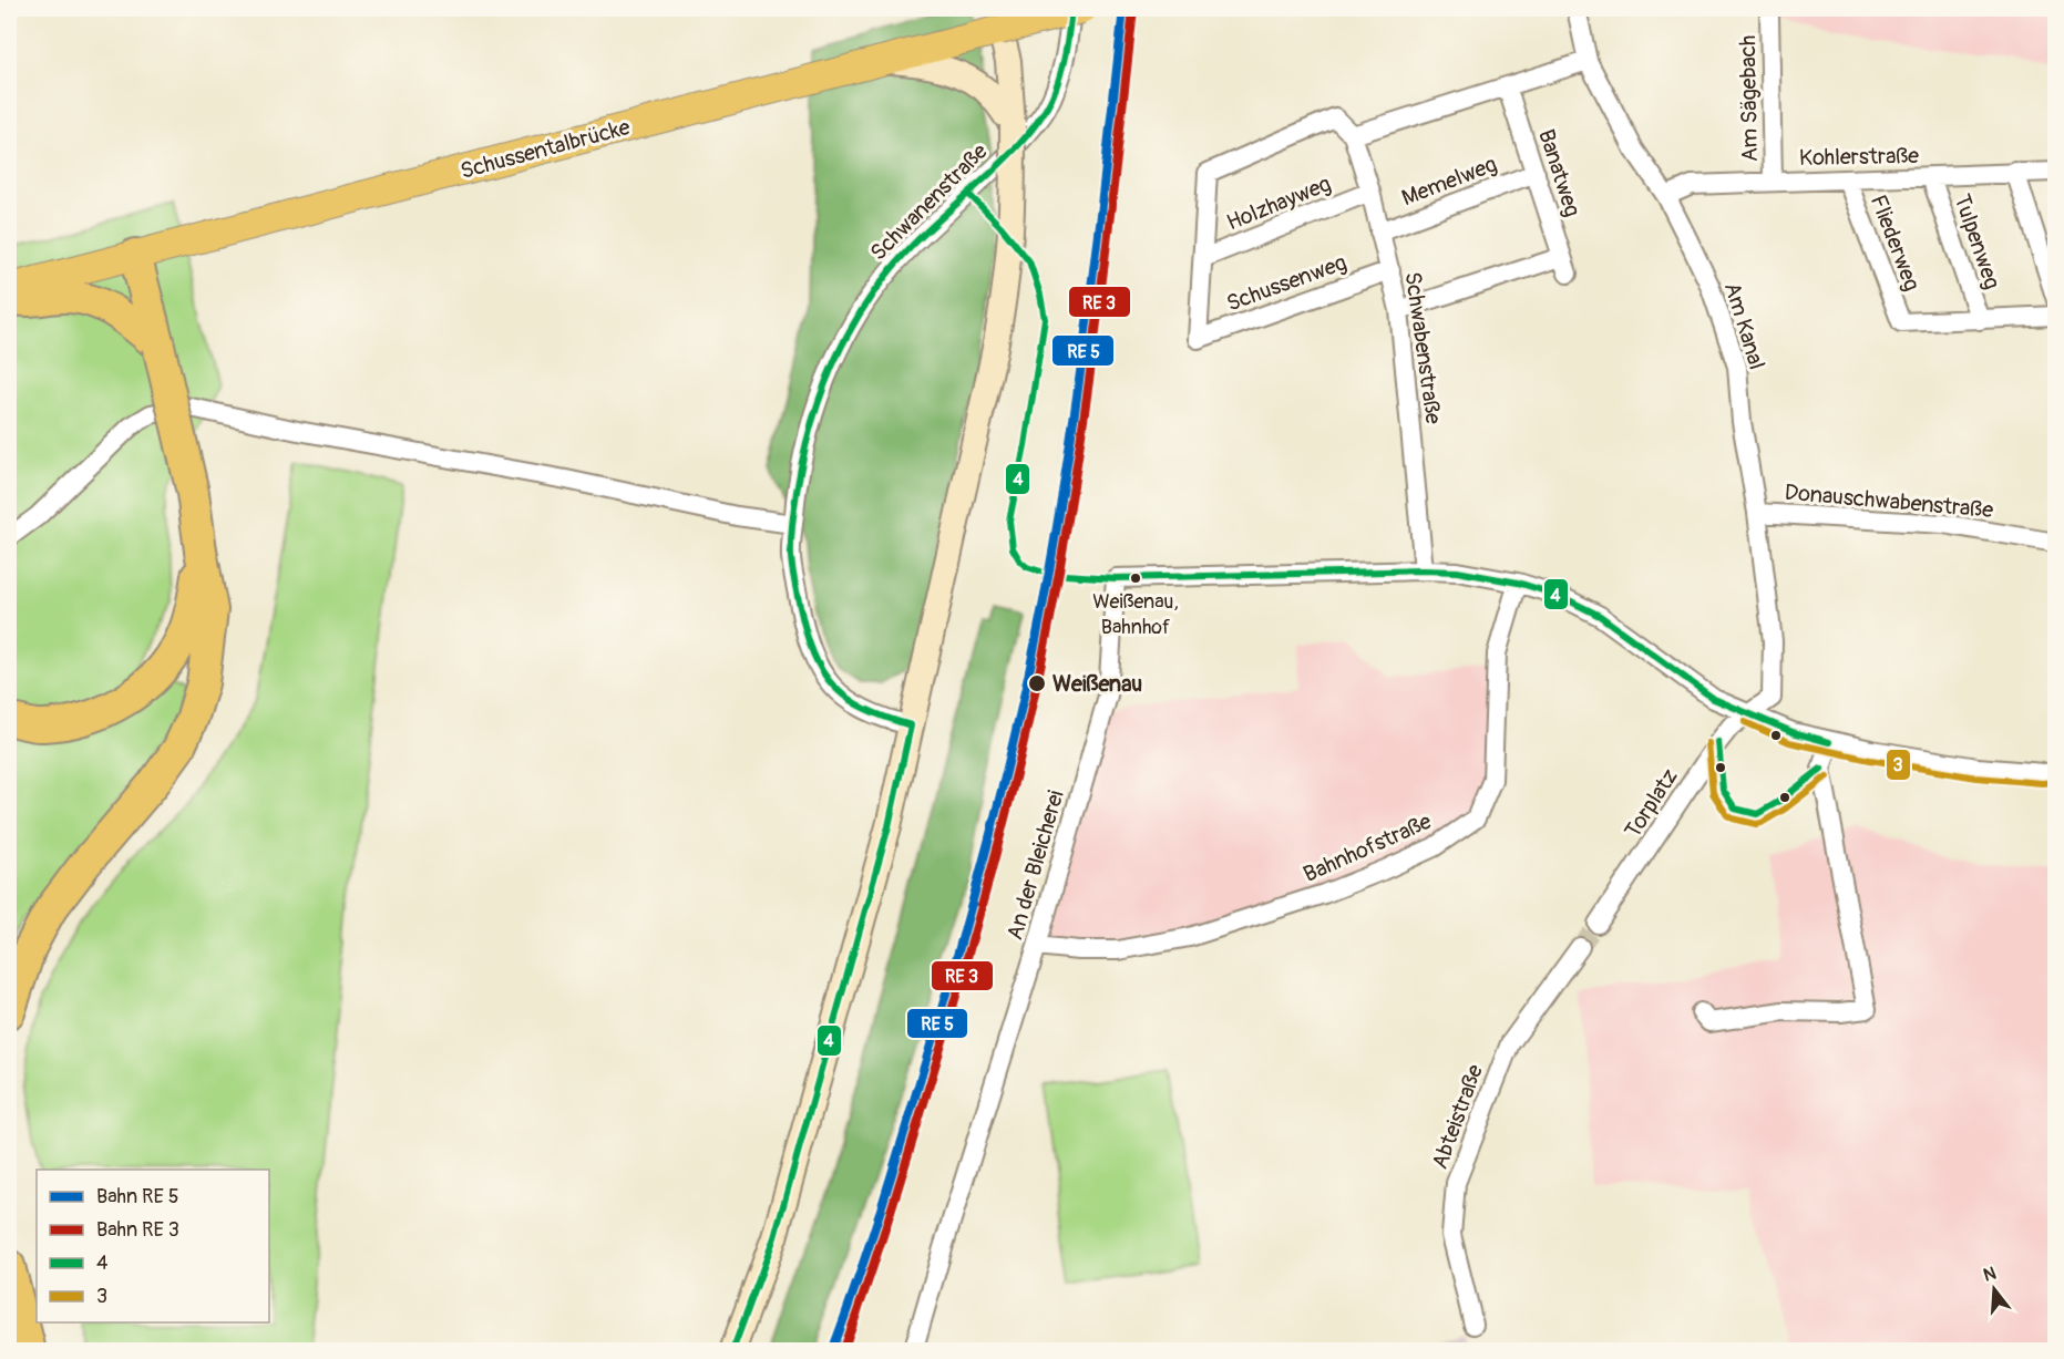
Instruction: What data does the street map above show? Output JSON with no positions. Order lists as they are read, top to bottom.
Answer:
{
  "streets": {
    "main road": ["Schussentalbrücke"],
    "street": [
      "Am Sägebach",
      "Kohlerstraße",
      "Banatweg",
      "Memelweg",
      "Schwanenstraße",
      "Holzhayweg",
      "Tulpenweg",
      "Fliederweg",
      "Schussenweg",
      "Am Kanal",
      "Schwabenstraße",
      "Donauschwabenstraße",
      "Torplatz",
      "Bahnhofstraße",
      "An der Bleicherei",
      "Abteistraße"
    ]
  },
  "crossings": [
    ["Am Sägebach", "Kohlerstraße"],
    ["Kohlerstraße", "Tulpenweg"],
    ["Kohlerstraße", "Fliederweg"],
    ["Kohlerstraße", "Am Kanal"],
    ["Banatweg", "Memelweg"],
    ["Banatweg", "Schwabenstraße"],
    ["Memelweg", "Schwabenstraße"],
    ["Holzhayweg", "Schussenweg"],
    ["Holzhayweg", "Schwabenstraße"],
    ["Tulpenweg", "Fliederweg"],
    ["Schussenweg", "Schwabenstraße"],
    ["Am Kanal", "Donauschwabenstraße"],
    ["Am Kanal", "Torplatz"],
    ["Schwabenstraße", "An der Bleicherei"],
    ["Bahnhofstraße", "An der Bleicherei"]
  ],
  "places": ["Weißenau, Bahnhof", "Weißenau"],
  "lines": ["transit line 4", "transit line 3"],
  "legend": [
    "Bahn RE 5",
    "Bahn RE 3",
    "4",
    "3"
  ],
  "north": "top"
}
